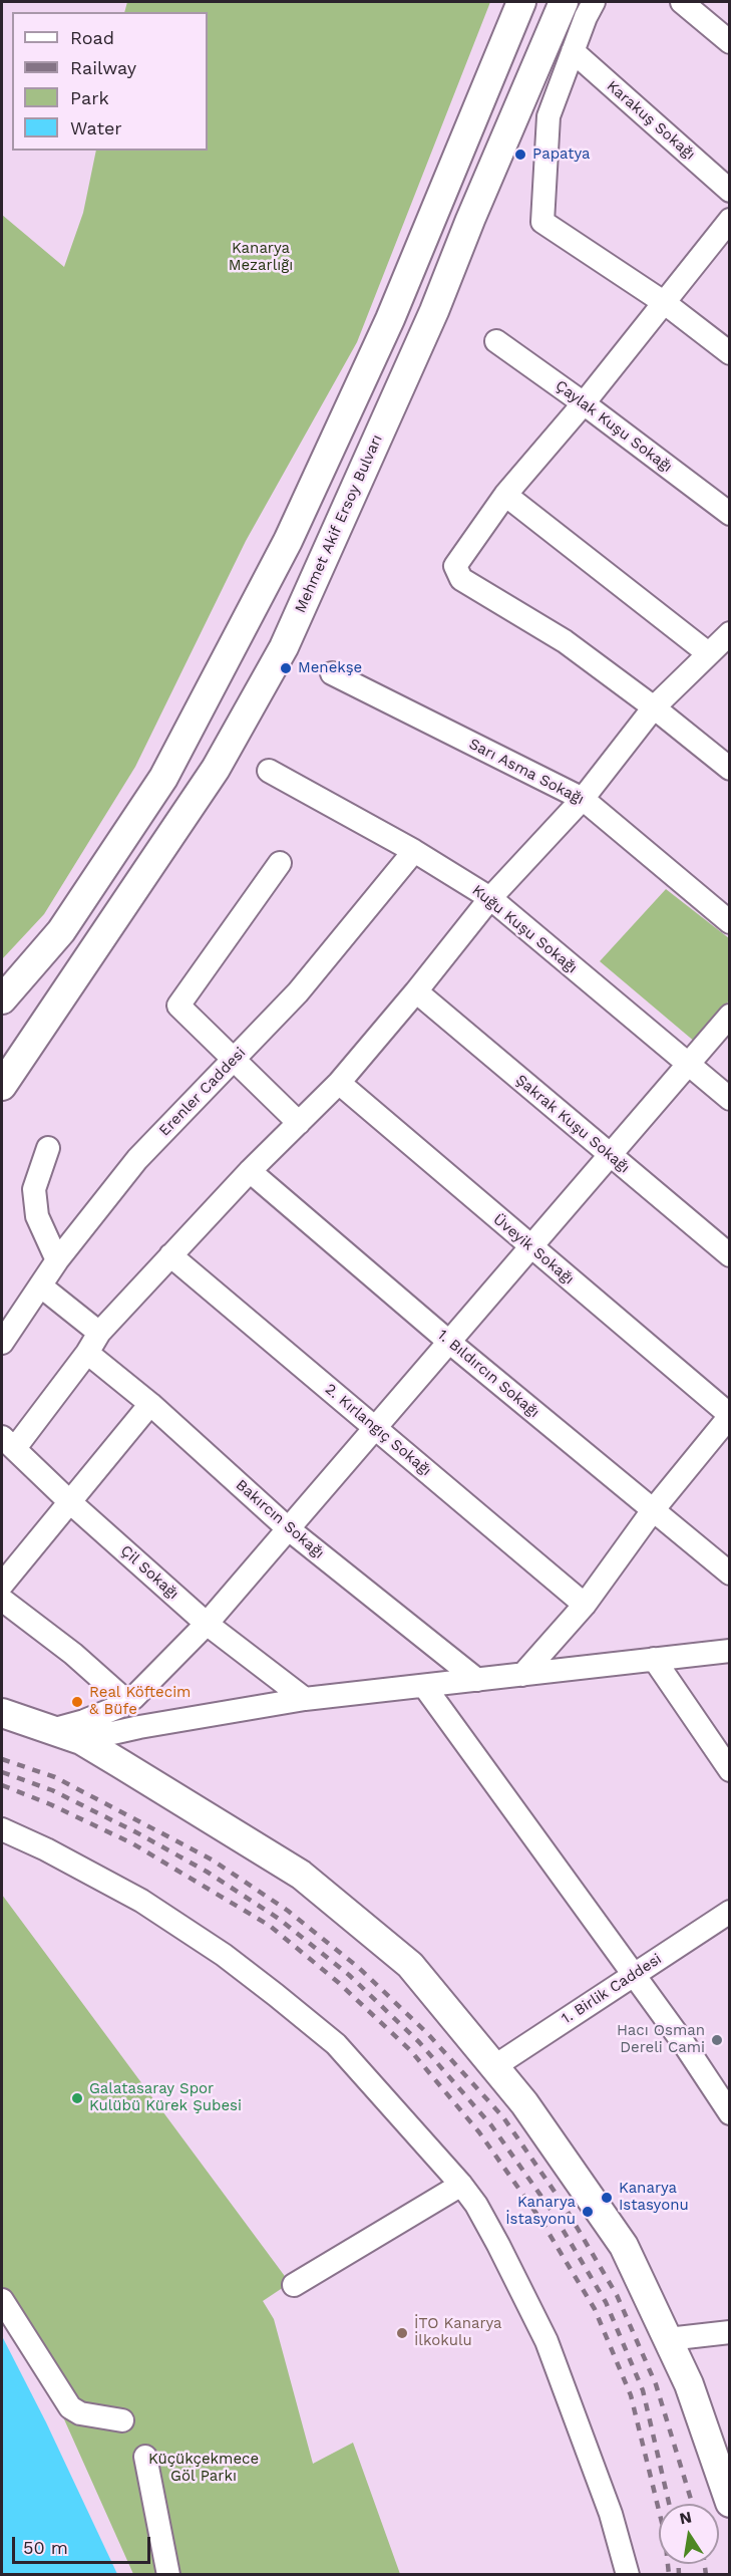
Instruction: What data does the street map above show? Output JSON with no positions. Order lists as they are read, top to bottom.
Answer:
{
  "streets": {
    "main road": ["Mehmet Akif Ersoy Bulvarı"],
    "street": [
      "Karakuş Sokağı",
      "Çaylak Kuşu Sokağı",
      "Sarı Asma Sokağı",
      "Kuğu Kuşu Sokağı",
      "Erenler Caddesi",
      "Şakrak Kuşu Sokağı",
      "Üveyik Sokağı",
      "1. Bıldırcın Sokağı",
      "2. Kırlangıç Sokağı",
      "Bakırcın Sokağı",
      "Çil Sokağı",
      "1. Birlik Caddesi"
    ]
  },
  "crossings": [
    ["Kuğu Kuşu Sokağı", "Erenler Caddesi"]
  ],
  "parks": ["Kanarya Mezarlığı", "Küçükçekmece Göl Parkı"],
  "places": [
    "Papatya",
    "Menekşe",
    "Real Köftecim & Büfe",
    "Hacı Osman Dereli Cami",
    "Galatasaray Spor Kulübü Kürek Şubesi",
    "Kanarya Istasyonu",
    "Kanarya İstasyonu",
    "İTO Kanarya İlkokulu"
  ],
  "legend": [
    "Road",
    "Railway",
    "Park",
    "Water"
  ],
  "scale_bar": "50 m",
  "north": "top"
}
